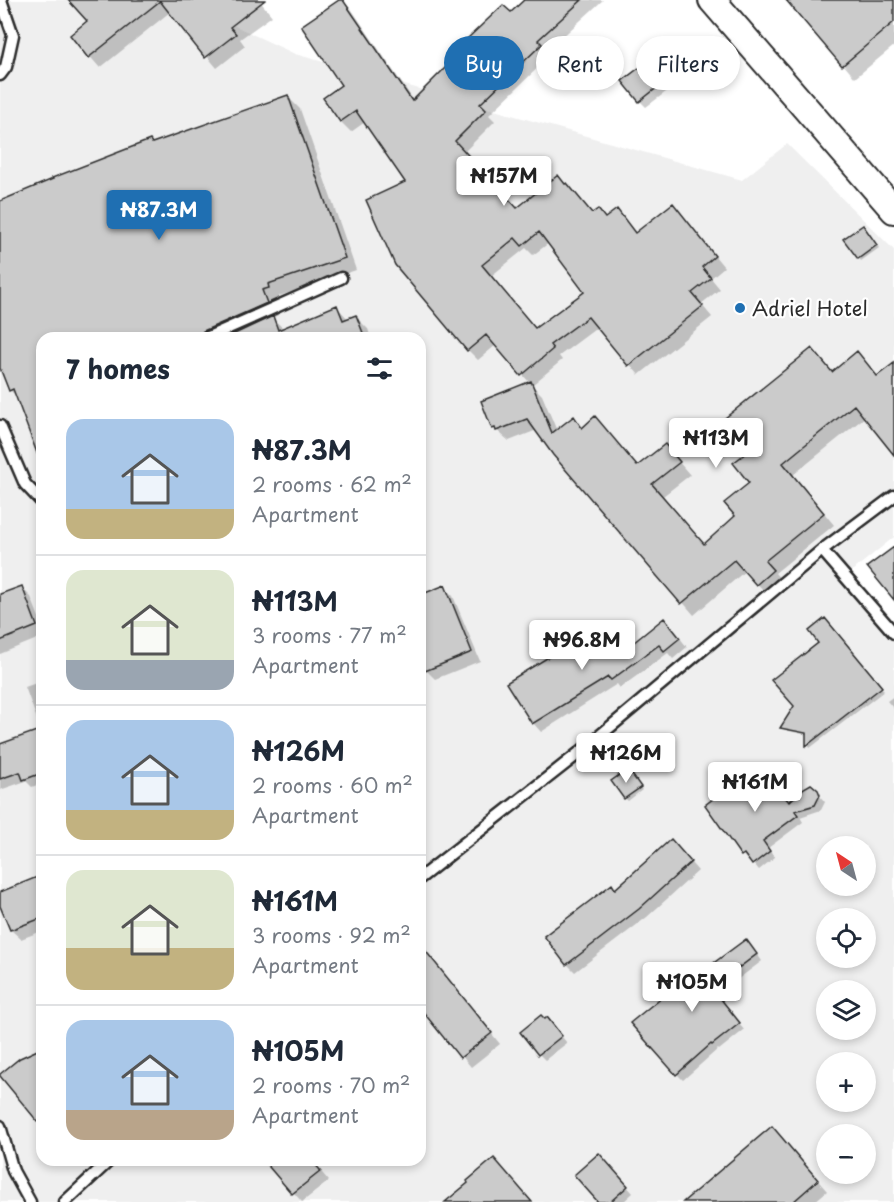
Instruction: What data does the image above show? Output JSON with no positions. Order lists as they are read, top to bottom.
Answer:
{
  "places": ["Adriel Hotel"],
  "north": "top left",
  "page": {
    "chip": ["Buy", "Rent", "Filters"],
    "price": [
      "₦157M",
      "₦87.3M",
      "₦113M",
      "₦96.8M",
      "₦126M",
      "₦161M",
      "₦105M"
    ],
    "heading": "7 homes",
    "list": [
      {
        "name": "₦87.3M",
        "note": "2 rooms · 62 m² · Apartment"
      },
      {
        "name": "₦113M",
        "note": "3 rooms · 77 m² · Apartment"
      },
      {
        "name": "₦126M",
        "note": "2 rooms · 60 m² · Apartment"
      },
      {
        "name": "₦161M",
        "note": "3 rooms · 92 m² · Apartment"
      },
      {
        "name": "₦105M",
        "note": "2 rooms · 70 m² · Apartment"
      }
    ],
    "map_buttons": ["+", "−"]
  }
}
